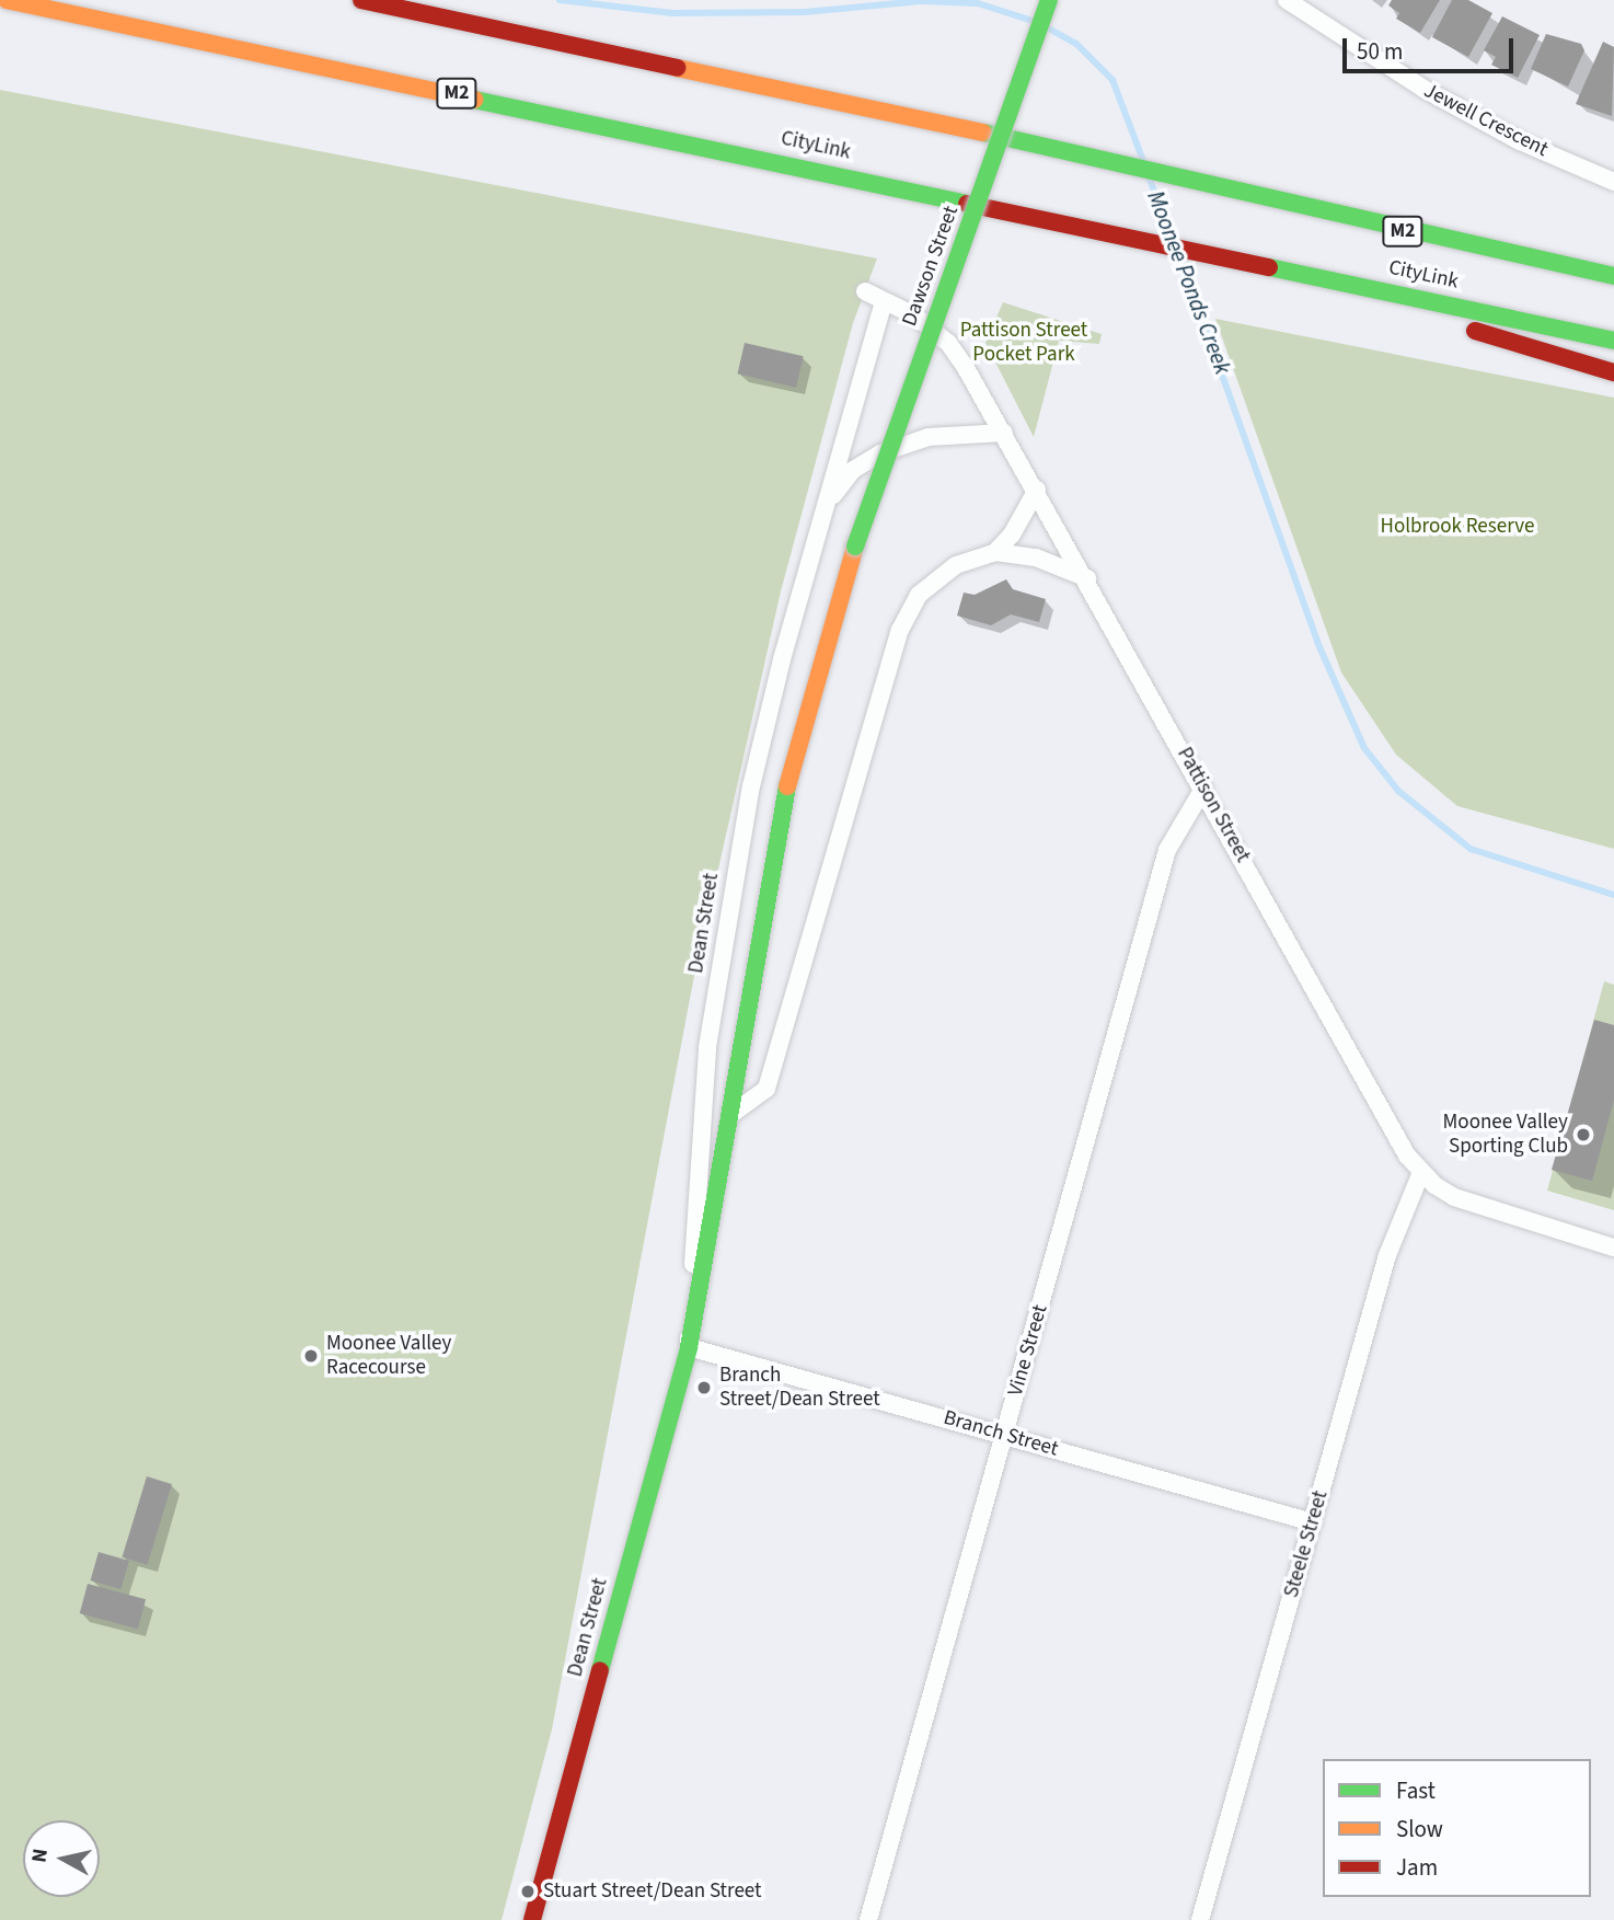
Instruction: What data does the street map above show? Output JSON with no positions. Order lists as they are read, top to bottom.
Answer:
{
  "streets": {
    "main road": [
      "M2",
      "CityLink",
      "Dawson Street",
      "Dean Street"
    ],
    "street": [
      "Jewell Crescent",
      "Pattison Street",
      "Vine Street",
      "Branch Street",
      "Steele Street"
    ]
  },
  "crossings": [
    ["Dawson Street", "Dean Street"],
    ["Pattison Street", "Dean Street"],
    ["Pattison Street", "Vine Street"],
    ["Pattison Street", "Steele Street"],
    ["Dean Street", "Branch Street"],
    ["Vine Street", "Branch Street"],
    ["Branch Street", "Steele Street"]
  ],
  "water": ["Moonee Ponds Creek"],
  "parks": ["Pattison Street Pocket Park", "Holbrook Reserve"],
  "places": [
    "Moonee Valley Sporting Club",
    "Moonee Valley Racecourse",
    "Branch Street/Dean Street",
    "Stuart Street/Dean Street"
  ],
  "legend": ["Fast", "Slow", "Jam"],
  "scale_bar": "50 m",
  "north": "left"
}
